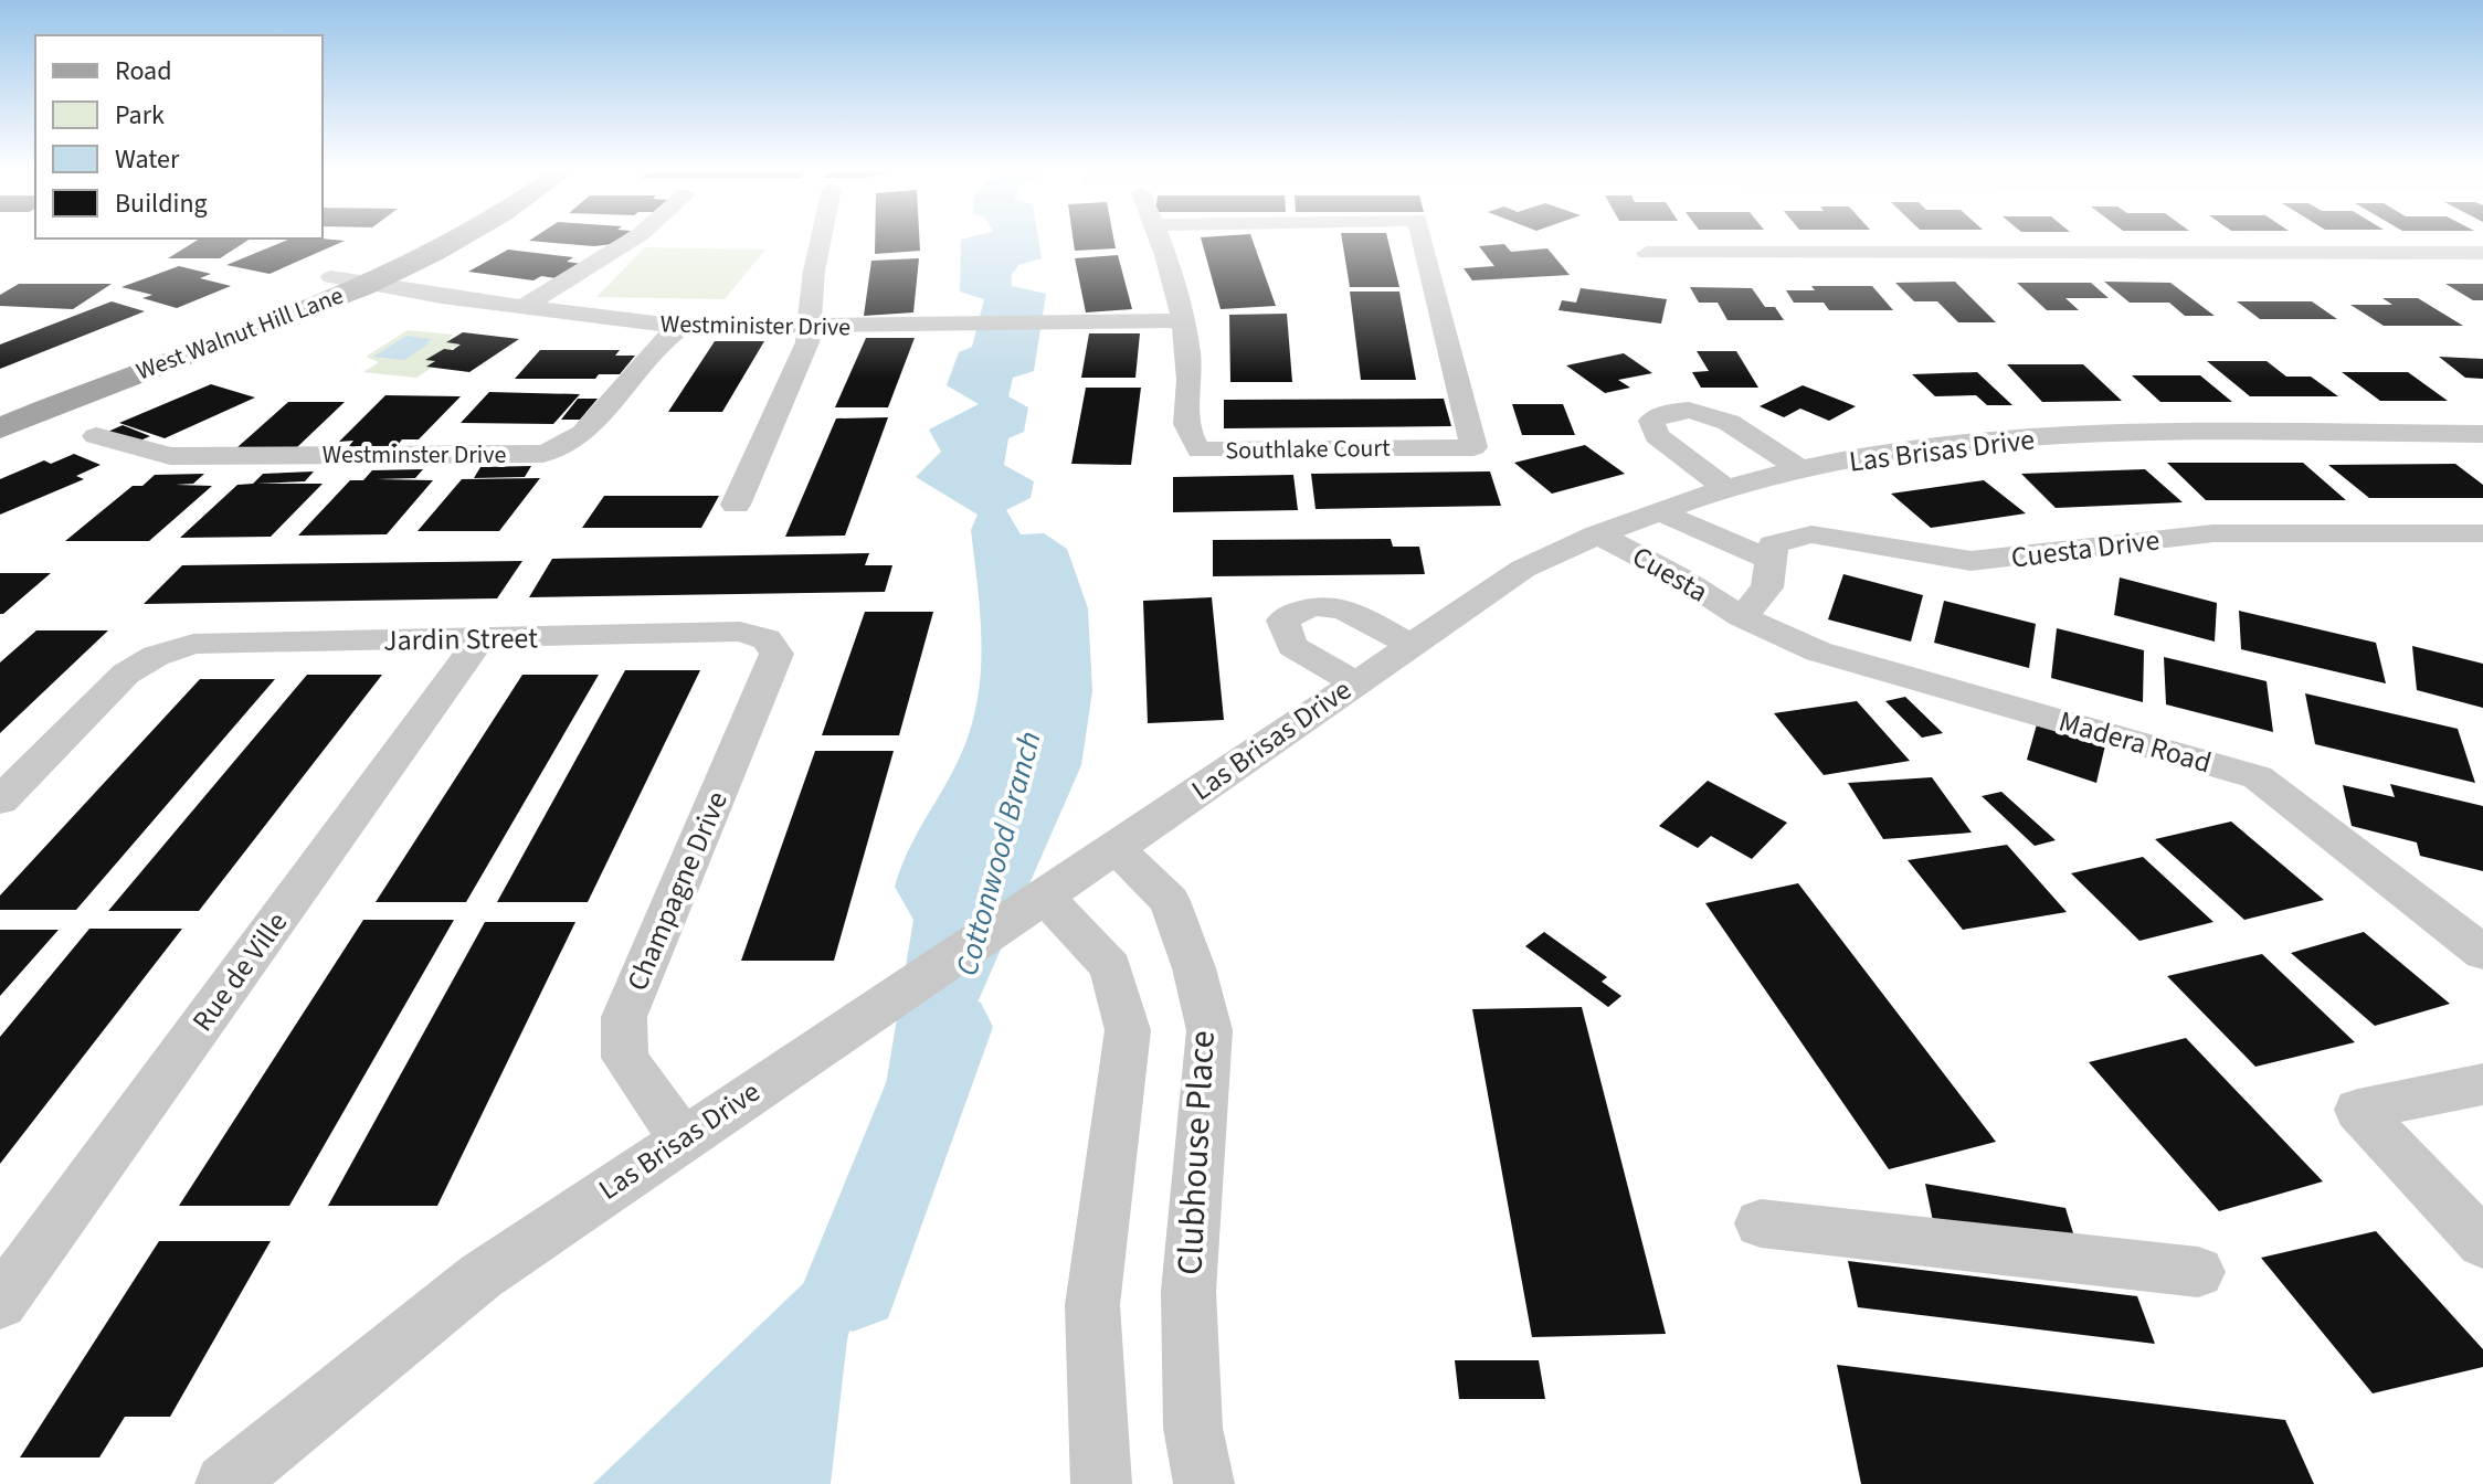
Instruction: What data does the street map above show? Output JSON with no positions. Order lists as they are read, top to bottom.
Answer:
{
  "streets": {
    "main road": ["West Walnut Hill Lane"],
    "street": [
      "Westminister Drive",
      "Southlake Court",
      "Las Brisas Drive",
      "Westminster Drive",
      "Cuesta Drive",
      "Cuesta",
      "Jardin Street",
      "Madera Road",
      "Champagne Drive",
      "Rue de Ville",
      "Clubhouse Place"
    ]
  },
  "crossings": [
    ["Westminister Drive", "West Walnut Hill Lane"],
    ["Westminister Drive", "Southlake Court"],
    ["Westminister Drive", "Westminster Drive"],
    ["Las Brisas Drive", "Cuesta"],
    ["Las Brisas Drive", "Champagne Drive"],
    ["Las Brisas Drive", "Clubhouse Place"],
    ["Cuesta", "Madera Road"],
    ["Jardin Street", "Champagne Drive"],
    ["Jardin Street", "Rue de Ville"]
  ],
  "water": ["Cottonwood Branch"],
  "legend": [
    "Road",
    "Park",
    "Water",
    "Building"
  ]
}
